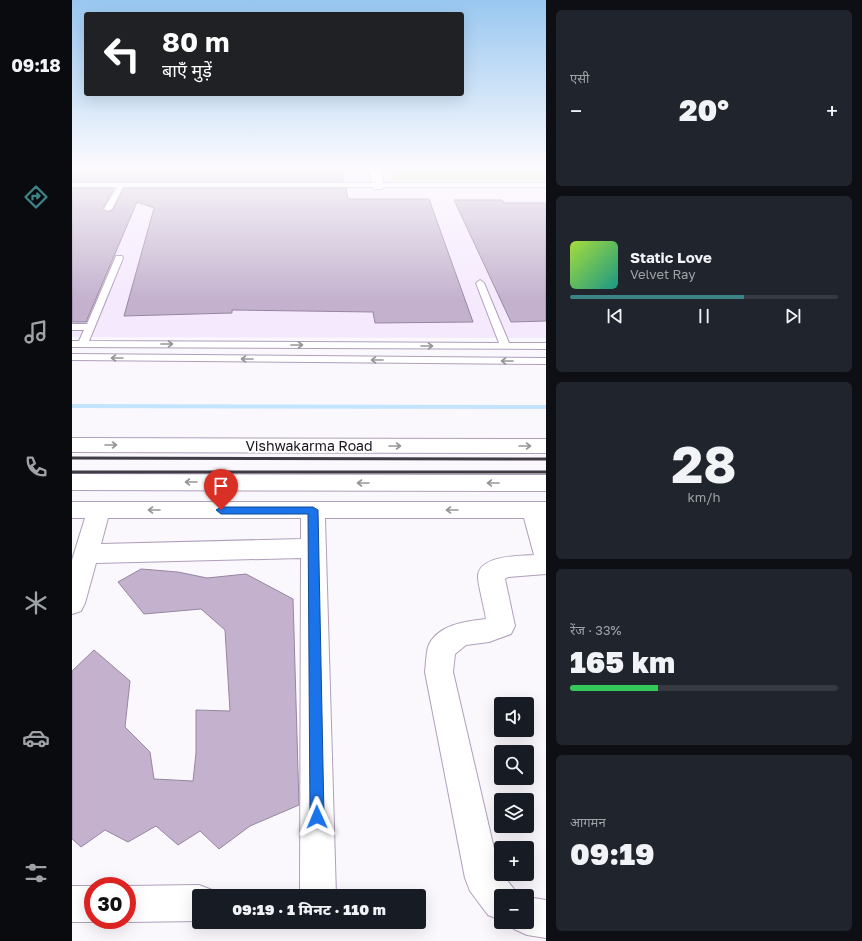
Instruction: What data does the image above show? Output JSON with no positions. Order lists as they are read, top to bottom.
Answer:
{
  "streets": {
    "street": ["Vishwakarma Road"]
  },
  "page": {
    "tabs": "09:18",
    "tile": [
      "एसी",
      ["28", "km/h"],
      ["रेंज · 33%", "165 km"],
      ["आगमन", "09:19"]
    ],
    "turn": ["80 m", "बाएँ मुड़ें"],
    "heat": ["−", "20°", "+"],
    "song": ["Static Love", "Velvet Ray"],
    "map_buttons": ["+", "−"],
    "limit": "30",
    "trip": "09:19 · 1 मिनट · 110 m"
  }
}
